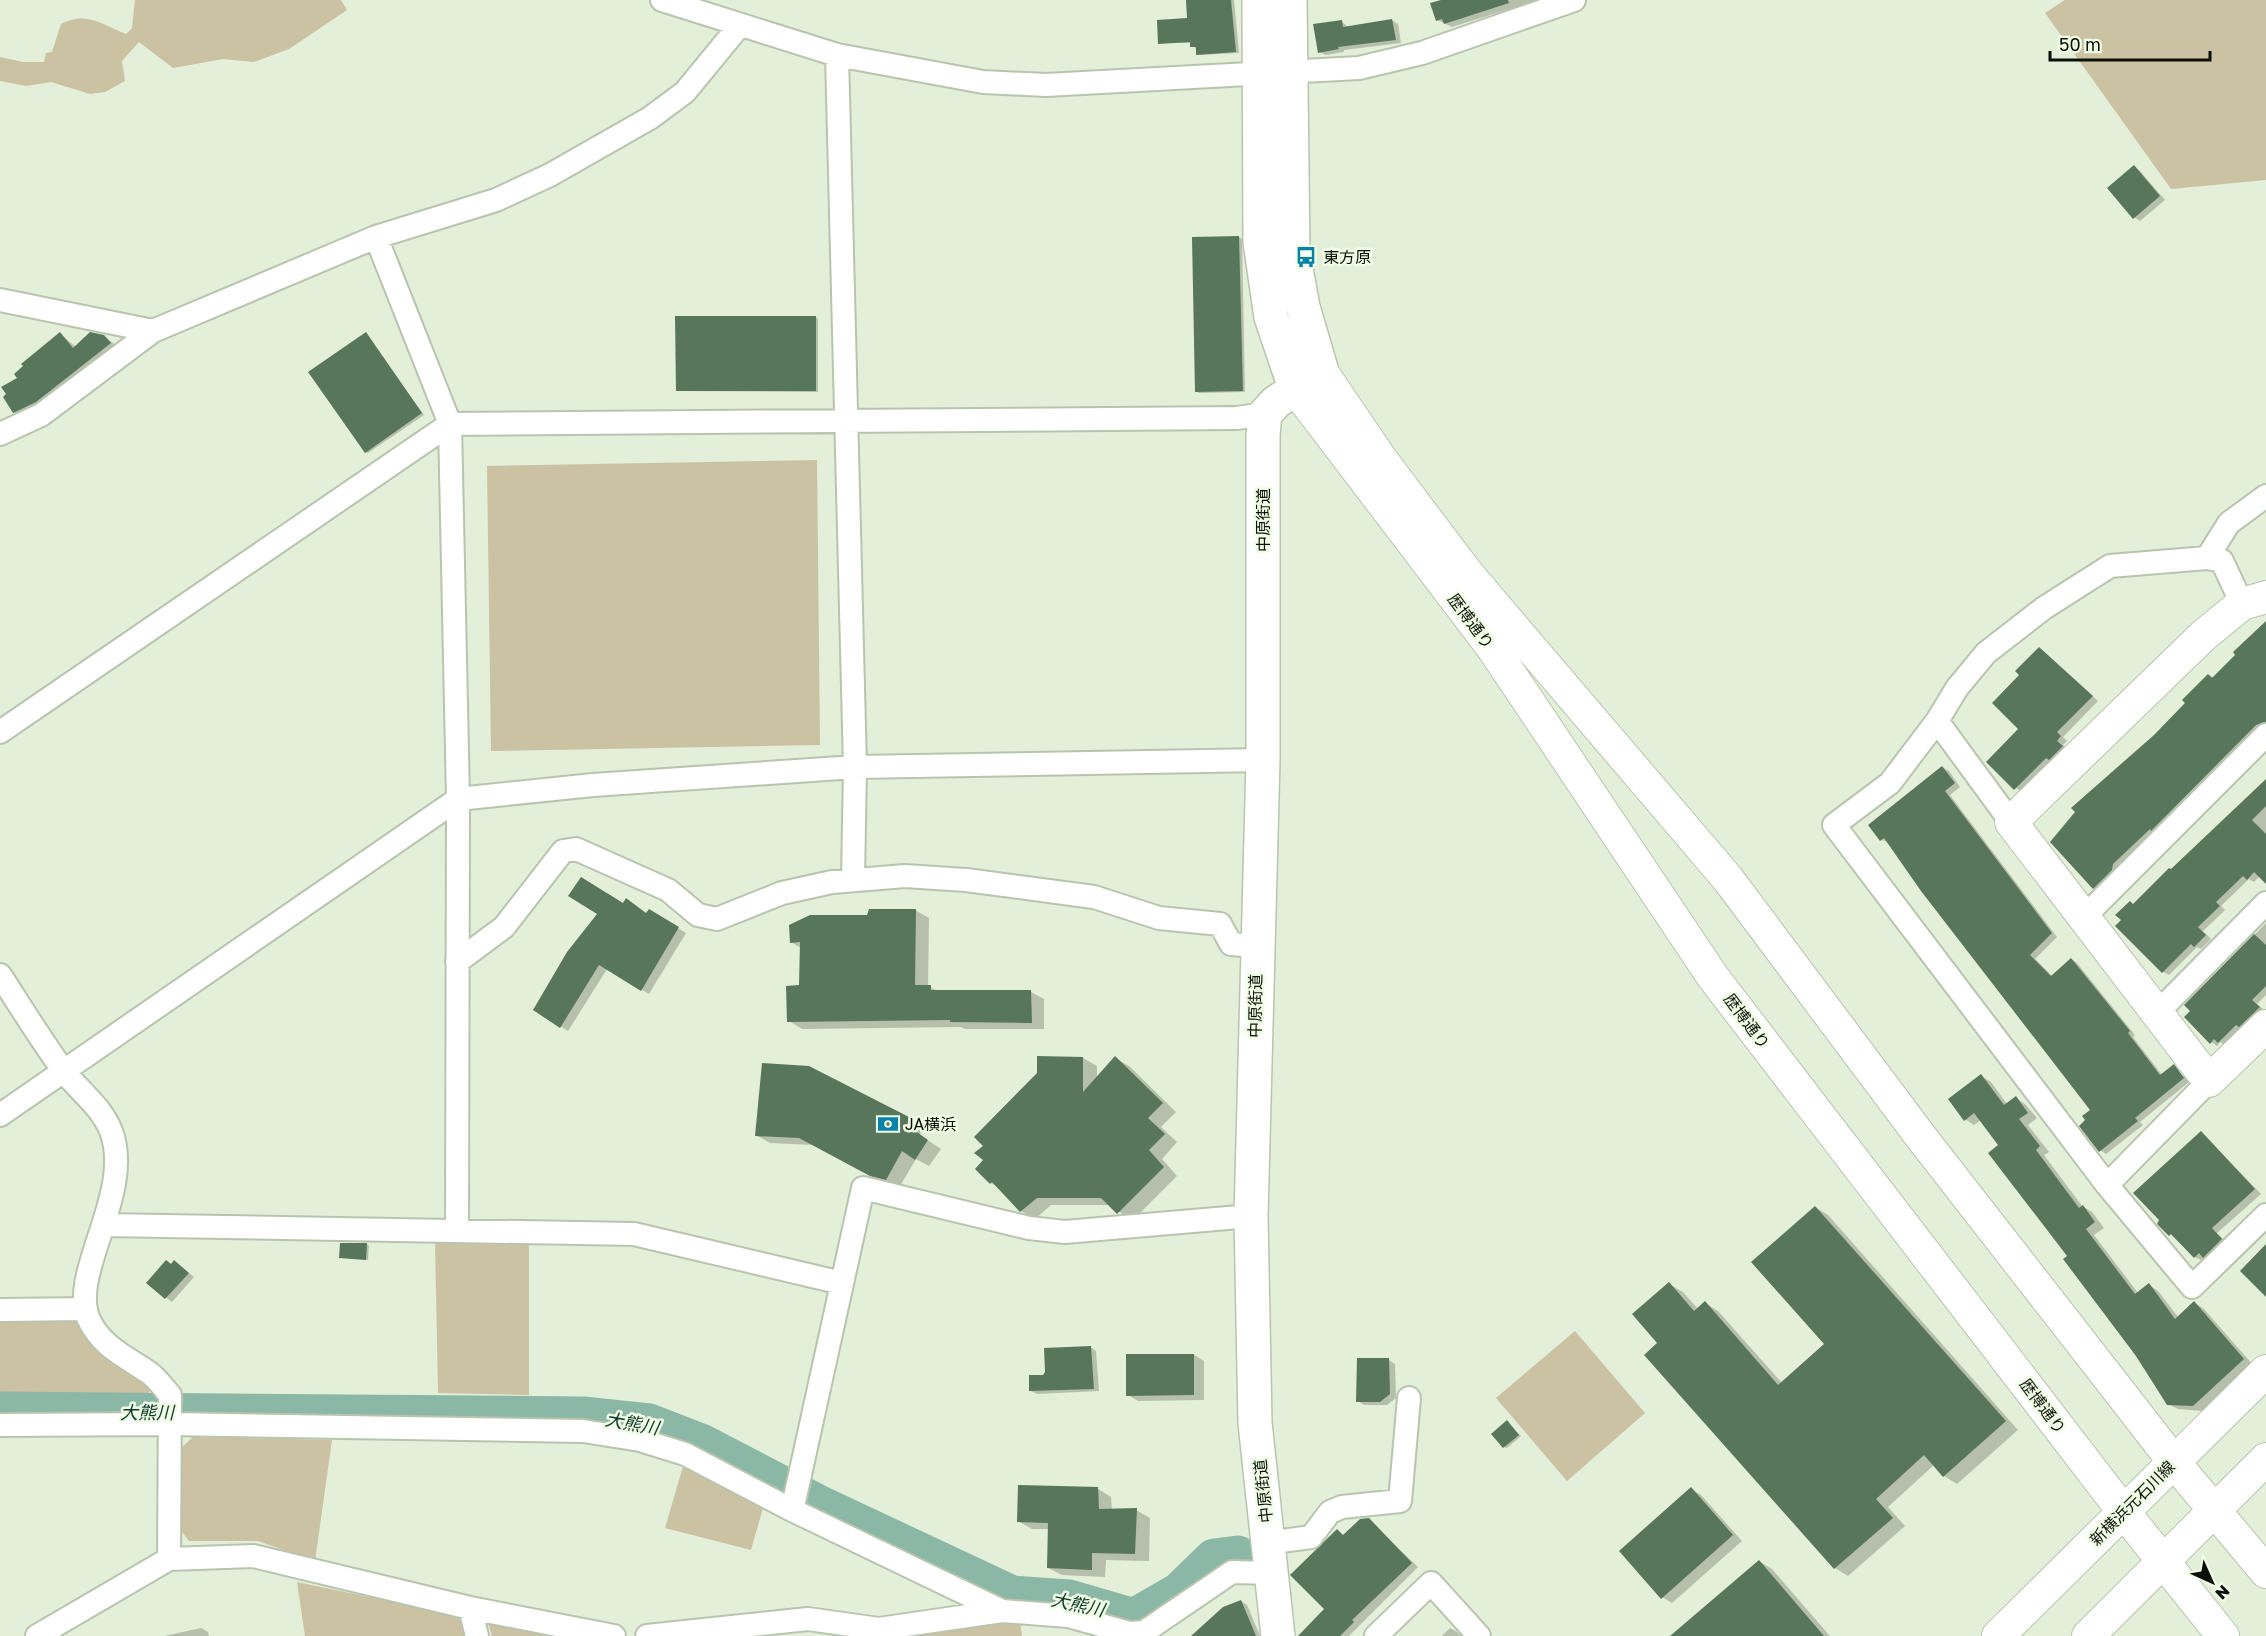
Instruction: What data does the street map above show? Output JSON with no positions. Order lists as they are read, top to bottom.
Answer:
{
  "streets": {
    "main road": ["中原街道"],
    "street": ["歴博通り", "新横浜元石川線"]
  },
  "crossings": [
    ["歴博通り", "新横浜元石川線"]
  ],
  "water": ["大熊川"],
  "places": {
    "bus stop": ["東方原"],
    "bank": ["JA横浜"]
  },
  "scale_bar": "50 m",
  "north": "bottom right"
}
